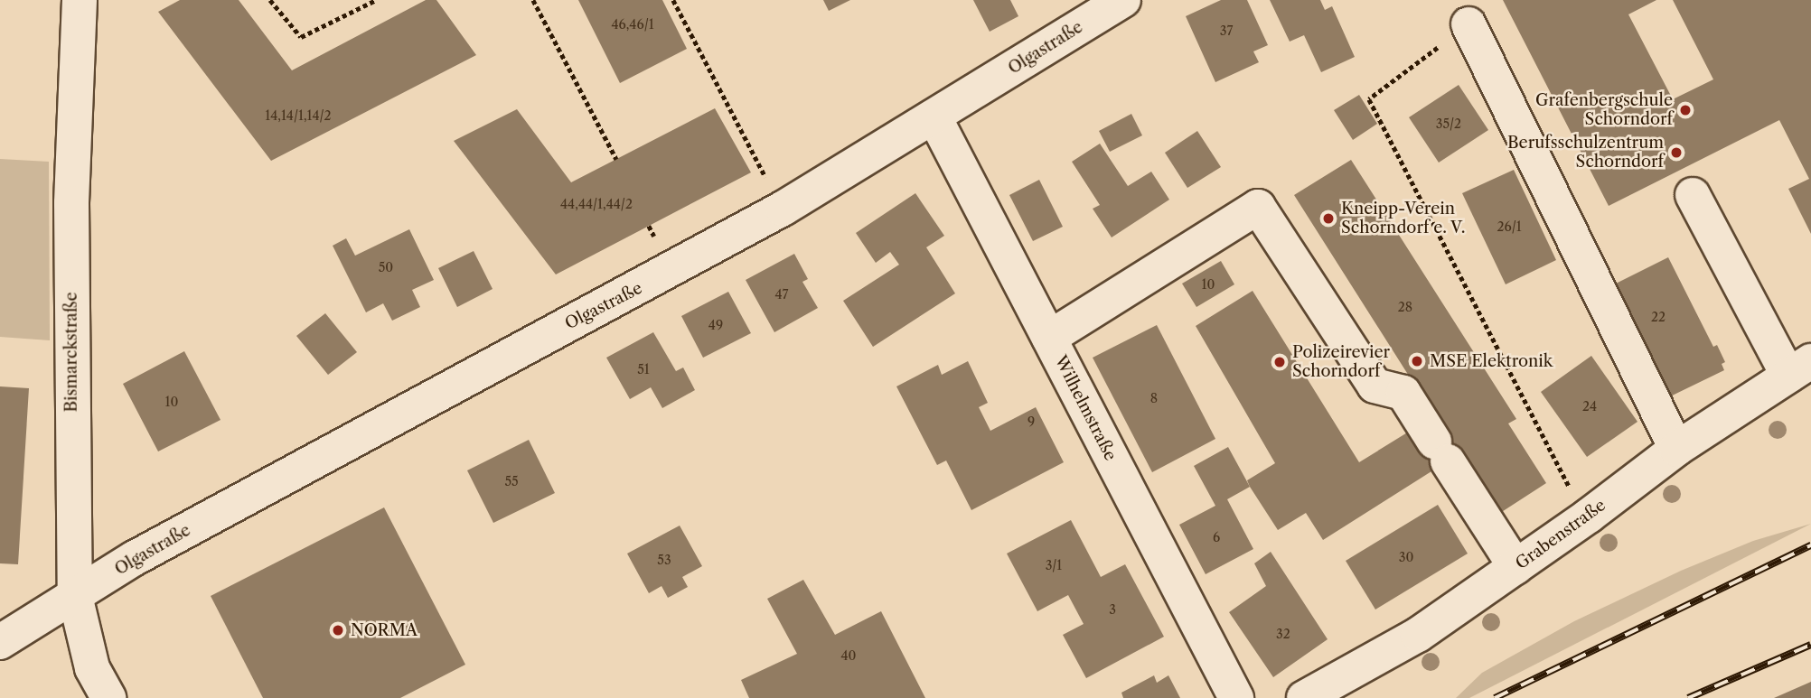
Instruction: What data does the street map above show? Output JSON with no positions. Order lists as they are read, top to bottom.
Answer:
{
  "streets": {
    "street": [
      "Olgastraße",
      "Bismarckstraße",
      "Wilhelmstraße",
      "Grabenstraße"
    ]
  },
  "crossings": [
    ["Olgastraße", "Bismarckstraße"],
    ["Olgastraße", "Wilhelmstraße"]
  ],
  "places": [
    "Grafenbergschule Schorndorf",
    "Berufsschulzentrum Schorndorf",
    "Kneipp-Verein Schorndorf e. V.",
    "MSE Elektronik",
    "Polizeirevier Schorndorf",
    "NORMA"
  ],
  "house_numbers": [
    "46,46/1",
    "37",
    "14,14/1,14/2",
    "35/2",
    "44,44/1,44/2",
    "26/1",
    "50",
    "10",
    "47",
    "28",
    "22",
    "49",
    "51",
    "8",
    "10",
    "24",
    "9",
    "55",
    "6",
    "30",
    "53",
    "3/1",
    "3",
    "32",
    "40"
  ]
}
